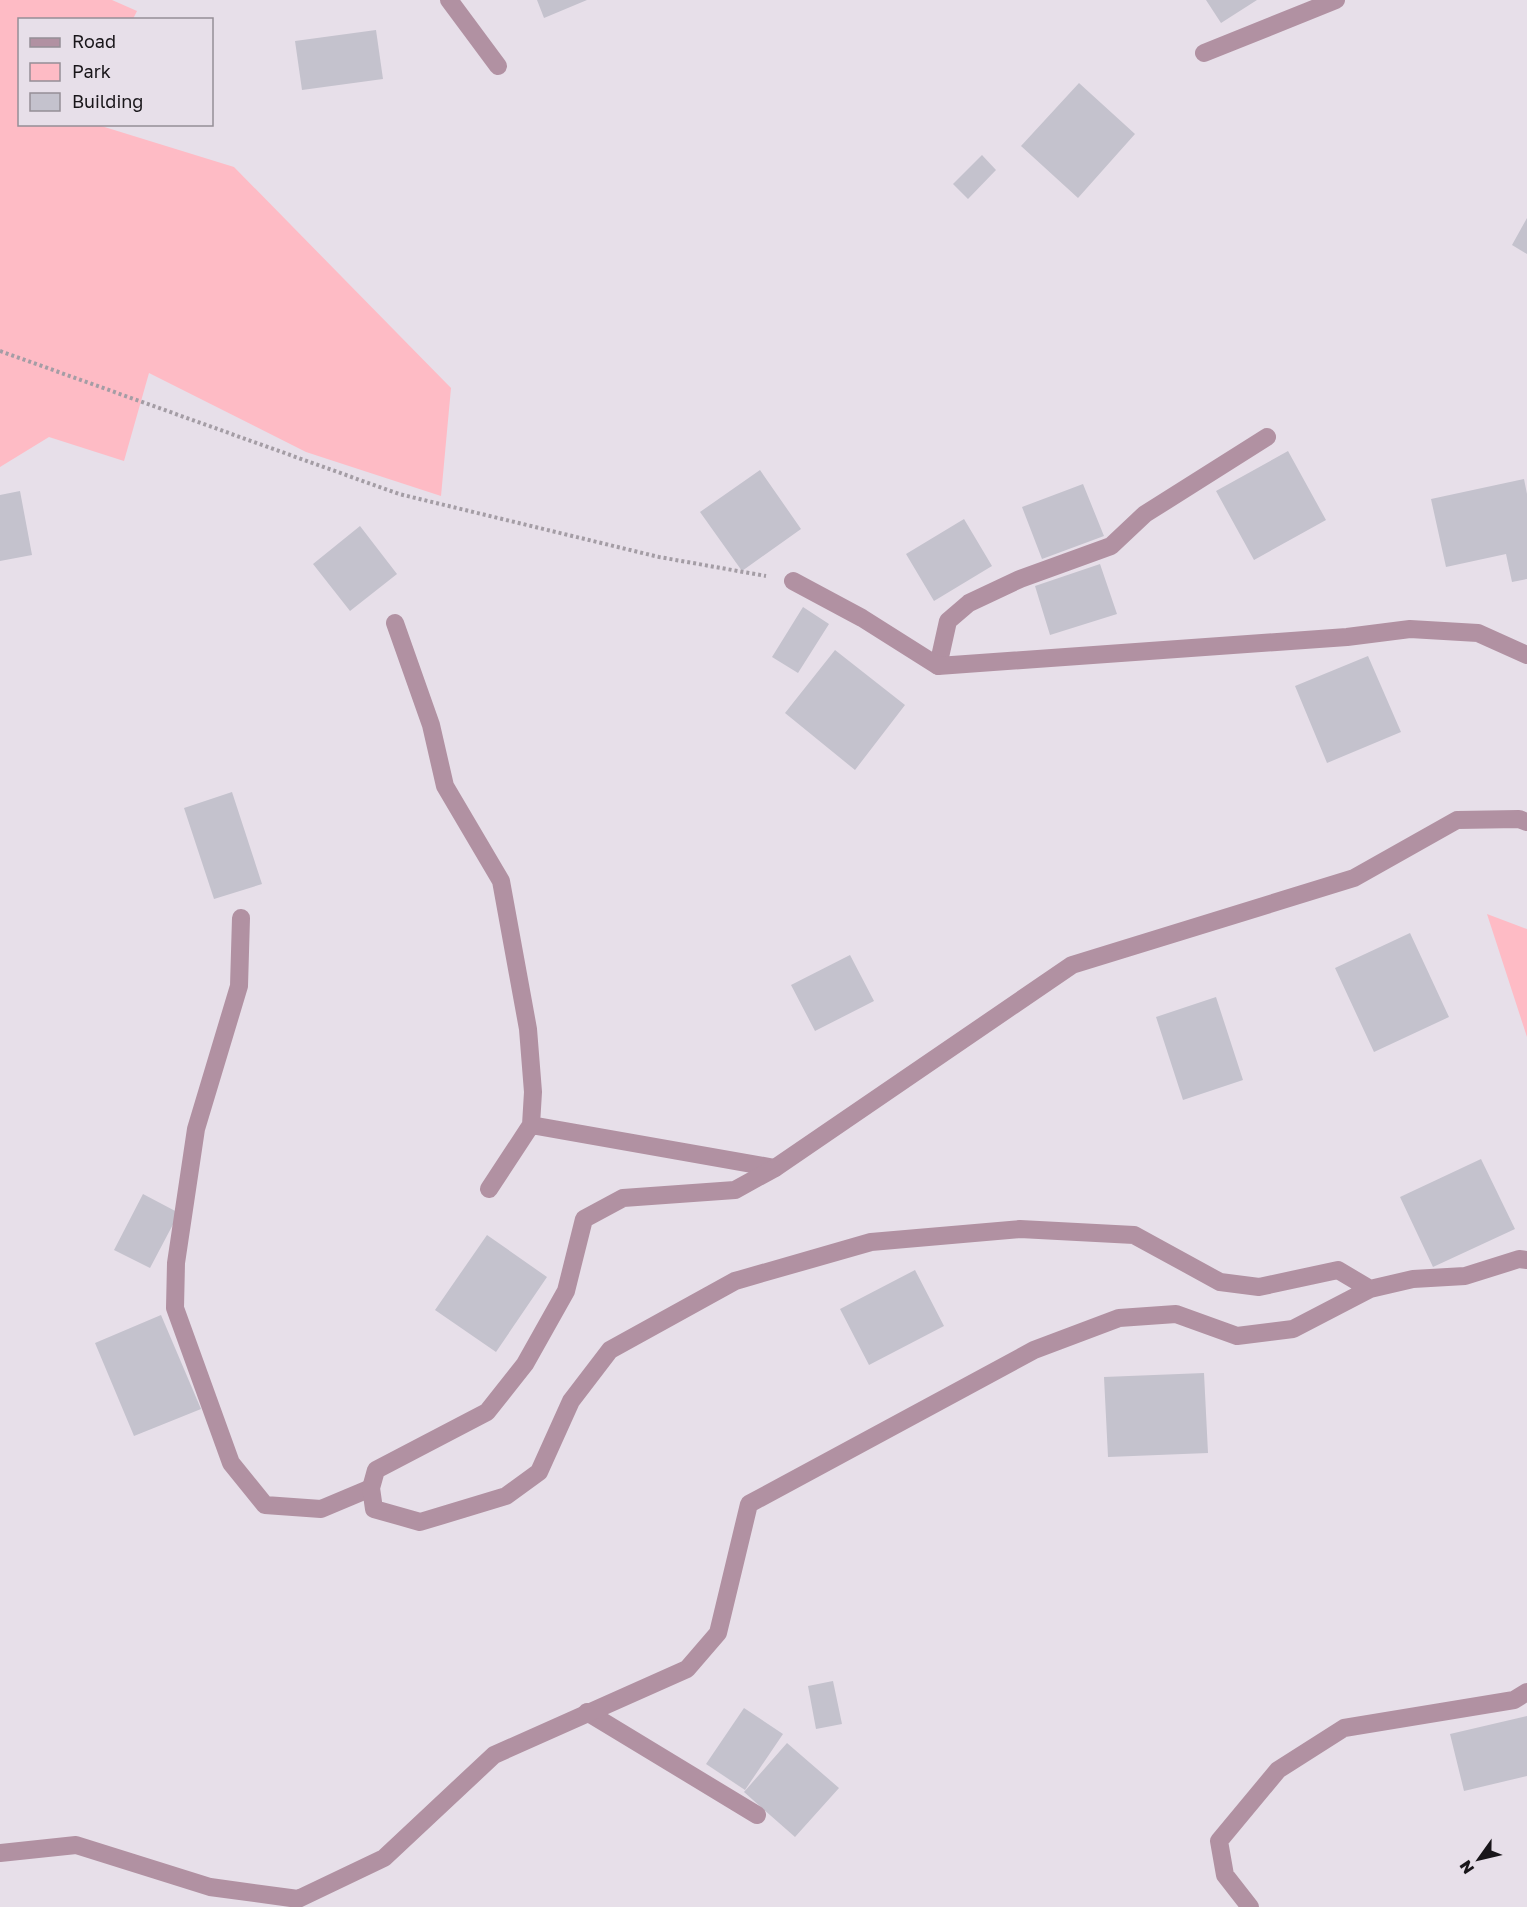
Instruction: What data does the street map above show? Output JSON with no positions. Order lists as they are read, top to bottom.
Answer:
{
  "legend": ["Road", "Park", "Building"],
  "north": "bottom left"
}
